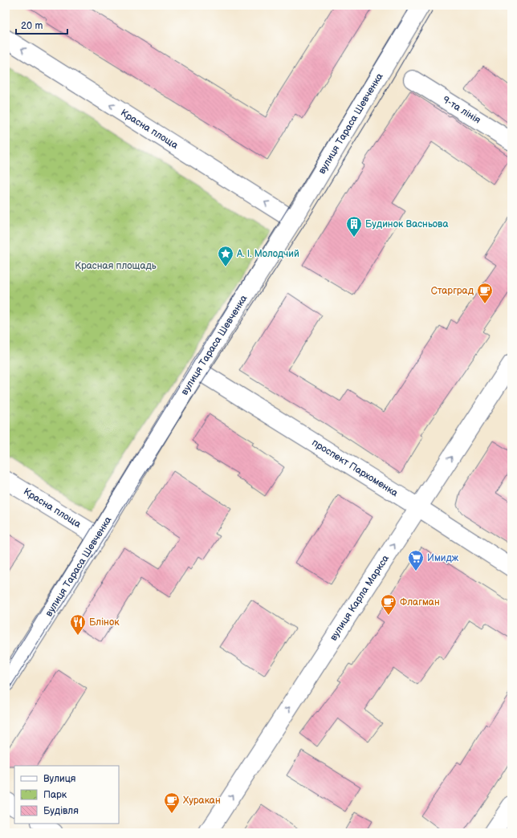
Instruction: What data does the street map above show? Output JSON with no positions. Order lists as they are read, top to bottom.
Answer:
{
  "streets": {
    "main road": [
      "9-та лінія",
      "вулиця Тараса Шевченка",
      "Красна площа",
      "проспект Пархоменка",
      "вулиця Карла Маркса"
    ]
  },
  "crossings": [
    ["вулиця Тараса Шевченка", "Красна площа"],
    ["вулиця Тараса Шевченка", "проспект Пархоменка"],
    ["проспект Пархоменка", "вулиця Карла Маркса"]
  ],
  "one_way": ["Красна площа", "вулиця Карла Маркса"],
  "parks": ["Красная площадь"],
  "places": {
    "building": ["Будинок Васньова"],
    "place": ["А. І. Молодчий"],
    "cafe": ["Старград", "Флагман", "Хуракан"],
    "supermarket": ["Имидж"],
    "restaurant": ["Блінок"]
  },
  "legend": ["Вулиця", "Парк", "Будівля"],
  "scale_bar": "20 m"
}
